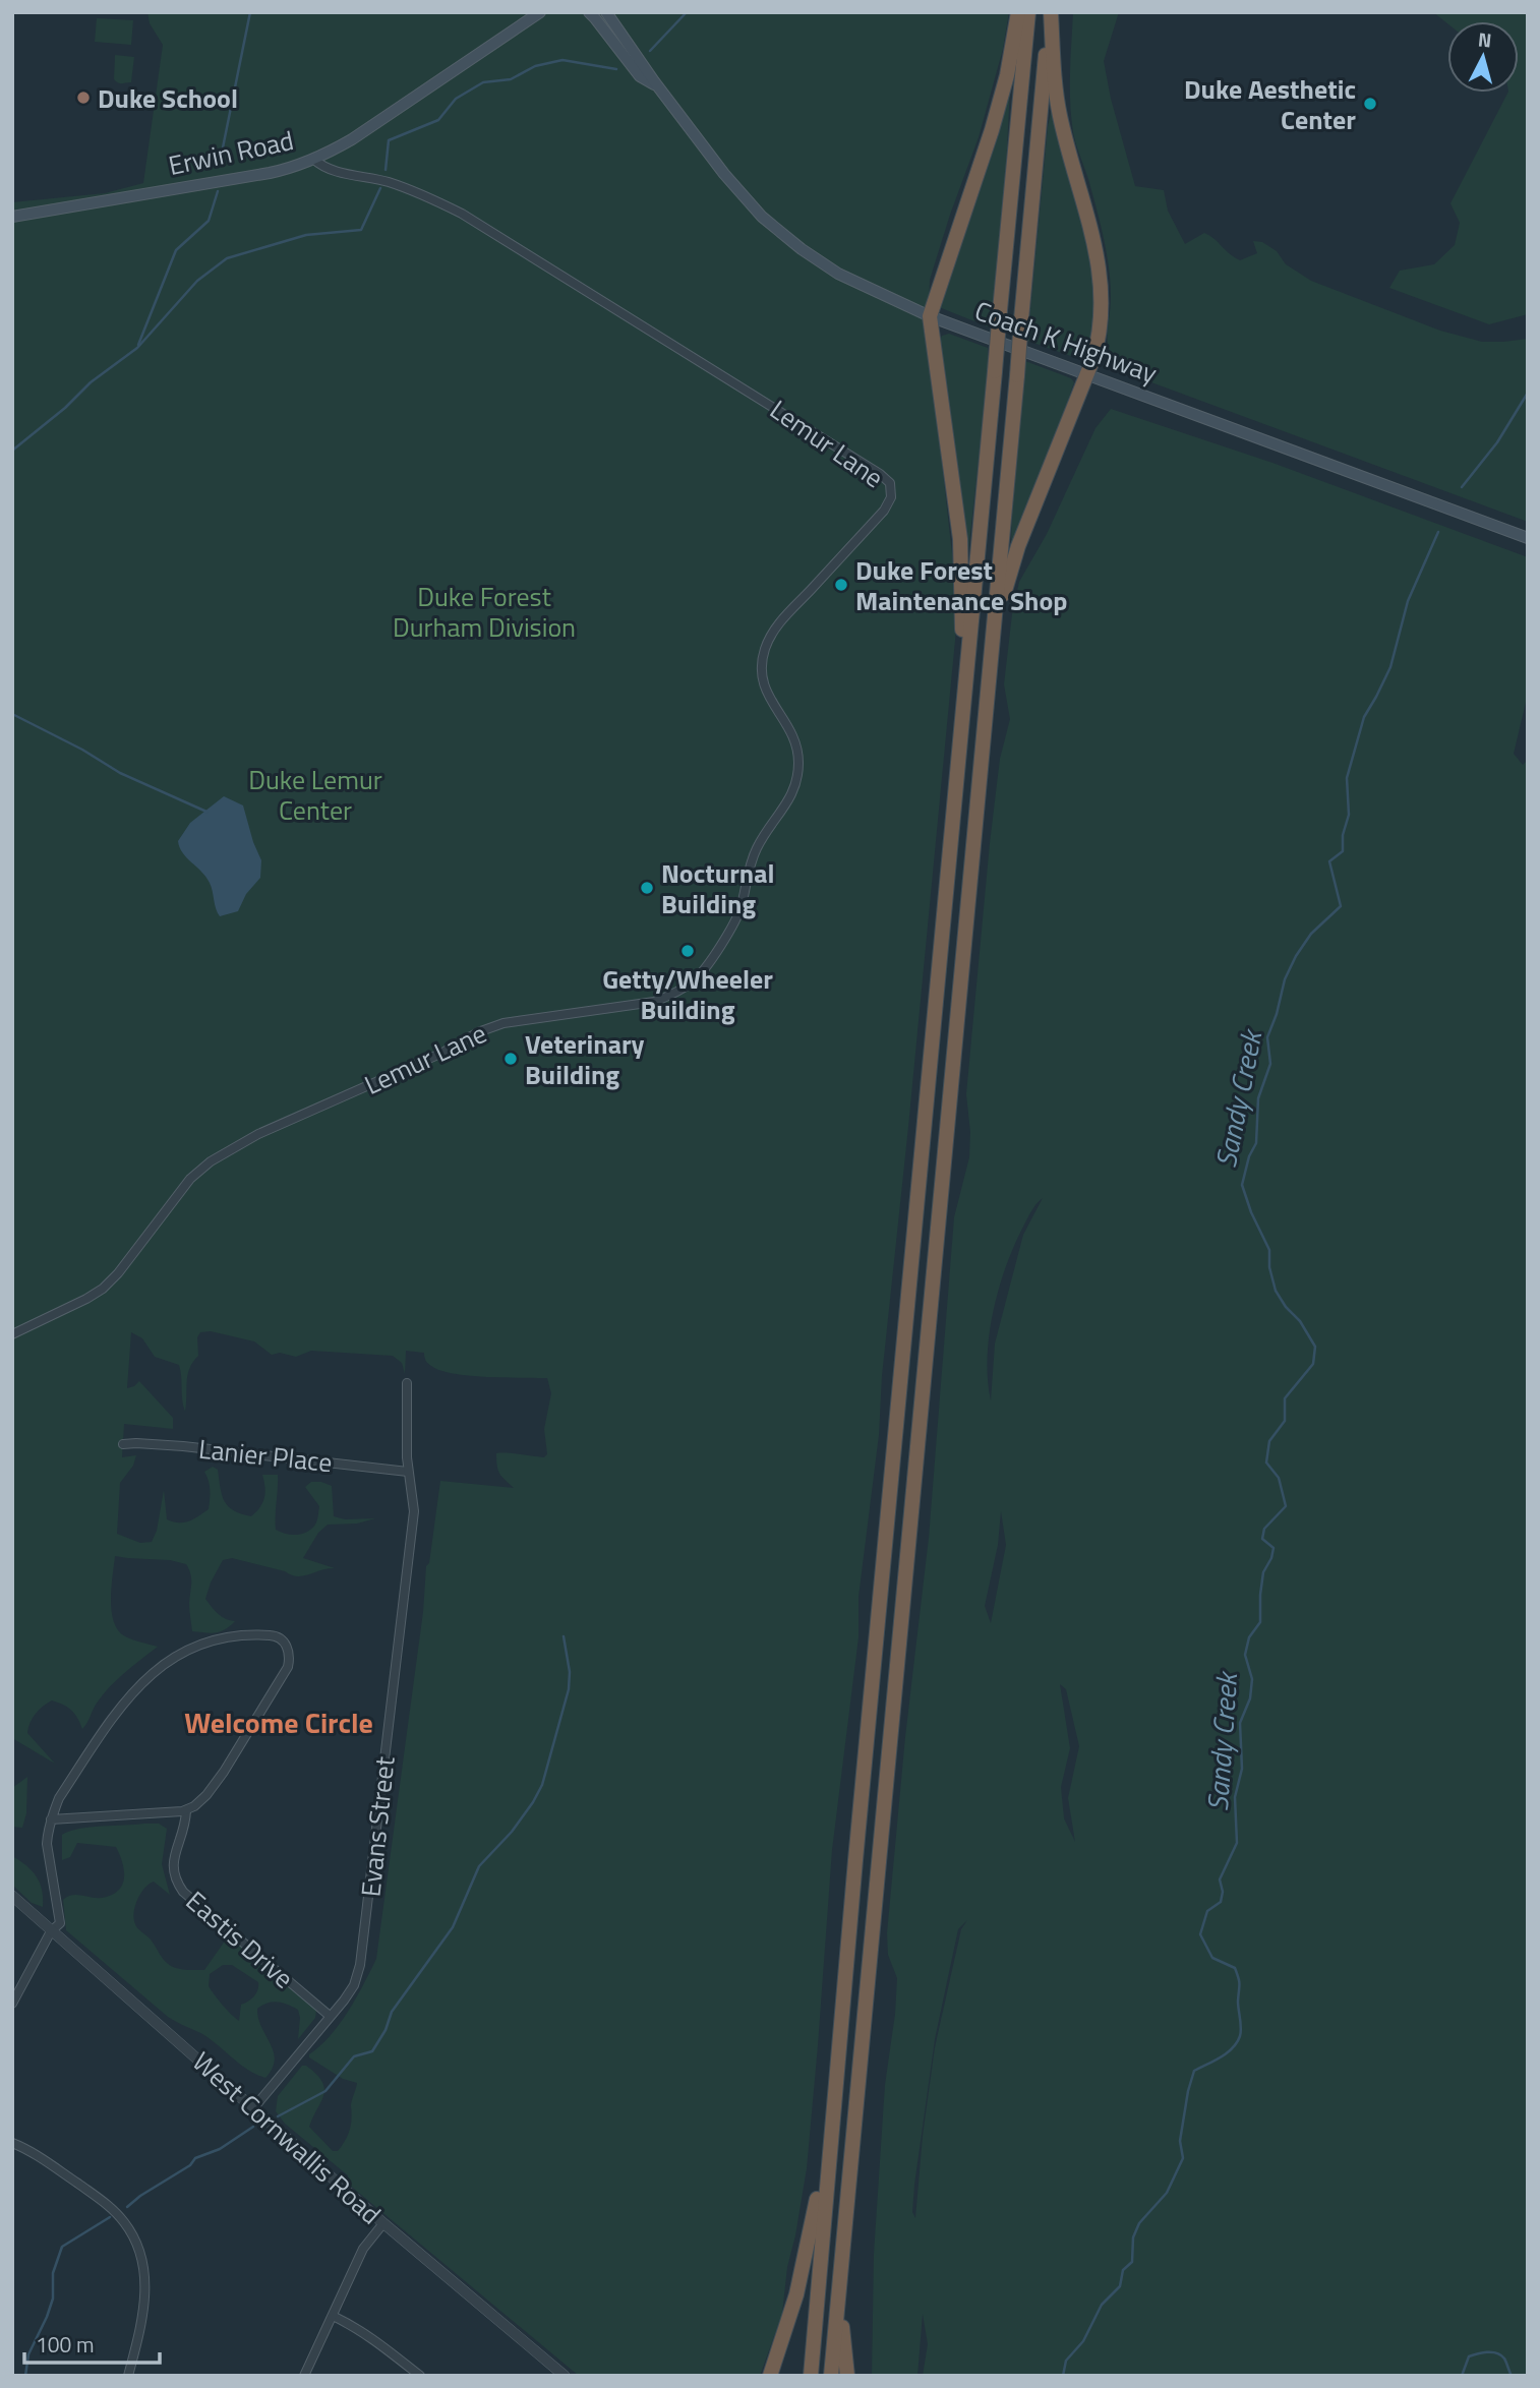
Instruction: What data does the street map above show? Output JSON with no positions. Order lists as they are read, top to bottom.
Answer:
{
  "streets": {
    "main road": ["Erwin Road", "Coach K Highway"],
    "street": [
      "Lemur Lane",
      "Lanier Place",
      "Evans Street",
      "Eastis Drive",
      "West Cornwallis Road"
    ]
  },
  "crossings": [
    ["Erwin Road", "Lemur Lane"],
    ["Lanier Place", "Evans Street"],
    ["Evans Street", "Eastis Drive"],
    ["Evans Street", "West Cornwallis Road"]
  ],
  "districts": ["Welcome Circle"],
  "water": ["Sandy Creek"],
  "parks": ["Duke Forest Durham Division", "Duke Lemur Center"],
  "places": [
    "Duke School",
    "Duke Aesthetic Center",
    "Duke Forest Maintenance Shop",
    "Nocturnal Building",
    "Getty/Wheeler Building",
    "Veterinary Building"
  ],
  "scale_bar": "100 m",
  "north": "top"
}
